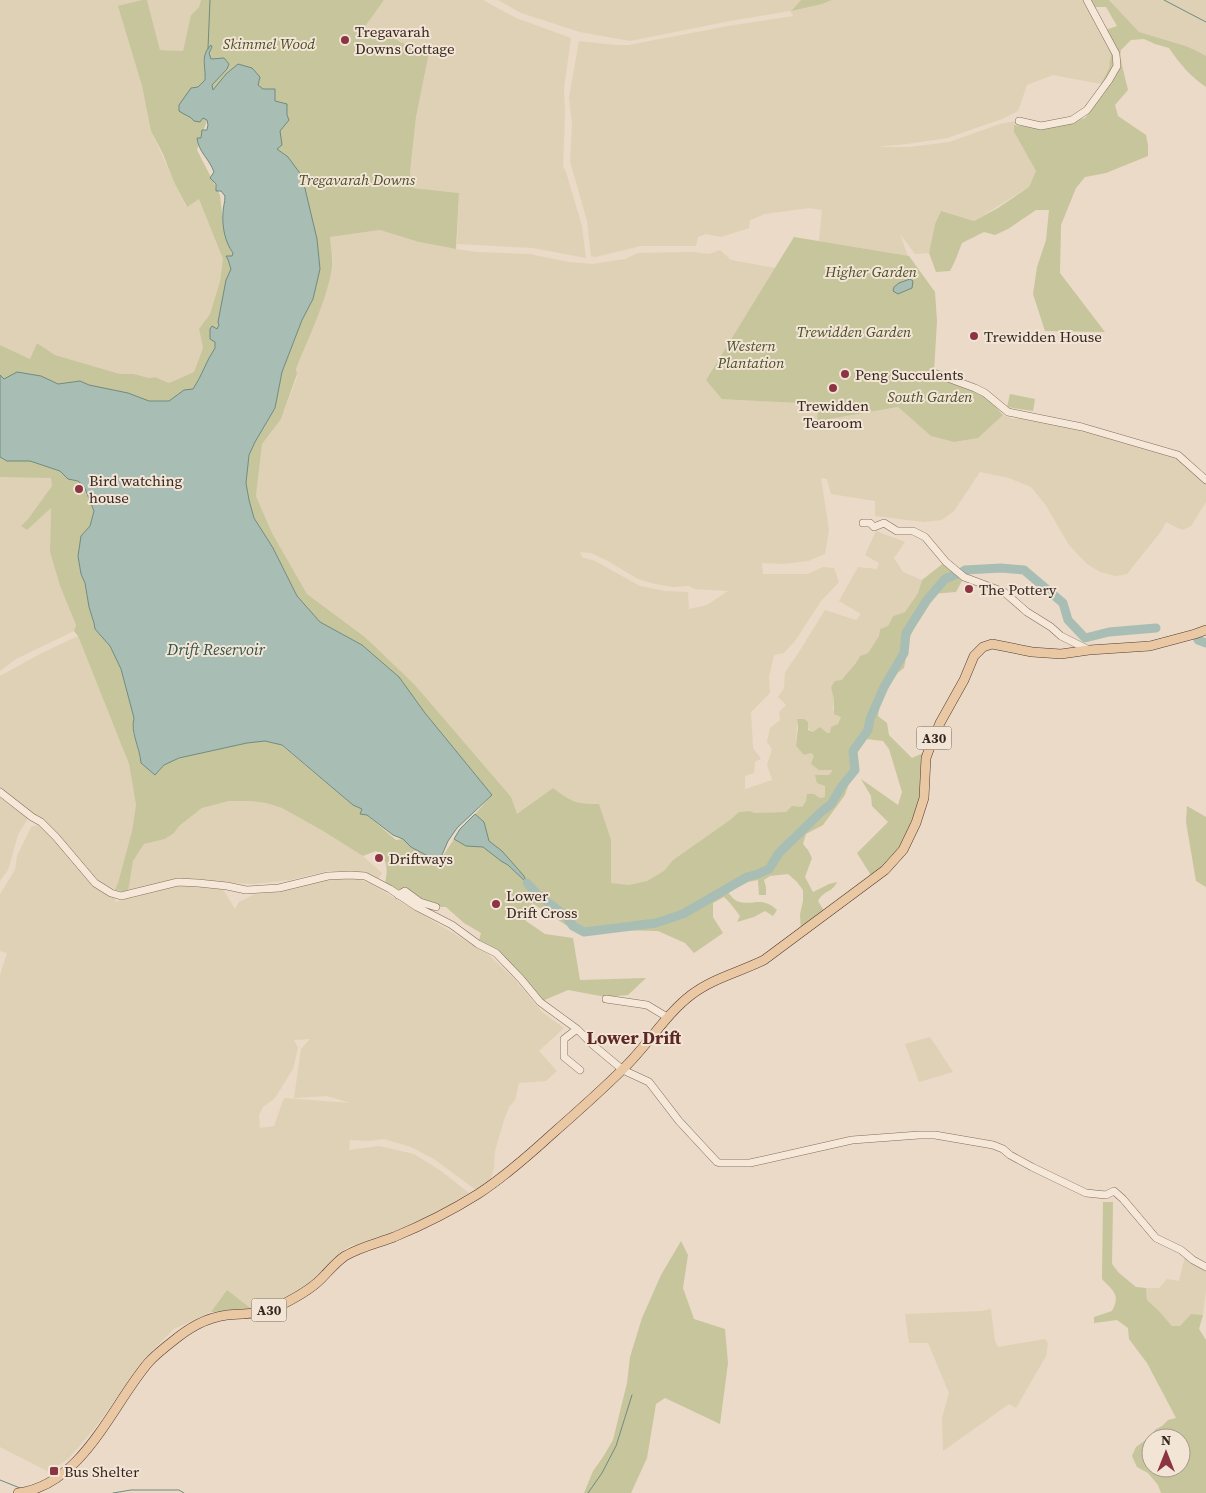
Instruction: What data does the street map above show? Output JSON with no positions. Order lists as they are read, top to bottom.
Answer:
{
  "streets": {
    "main road": ["A30"]
  },
  "districts": ["Lower Drift"],
  "water": ["Drift Reservoir"],
  "parks": [
    "Skimmel Wood",
    "Tregavarah Downs",
    "Higher Garden",
    "Trewidden Garden",
    "Western Plantation",
    "South Garden"
  ],
  "places": {
    "other": [
      "Tregavarah Downs Cottage",
      "Trewidden House",
      "Peng Succulents",
      "Trewidden Tearoom",
      "Bird watching house",
      "The Pottery",
      "Driftways",
      "Lower Drift Cross"
    ],
    "transit": ["Bus Shelter"]
  },
  "north": "top"
}
